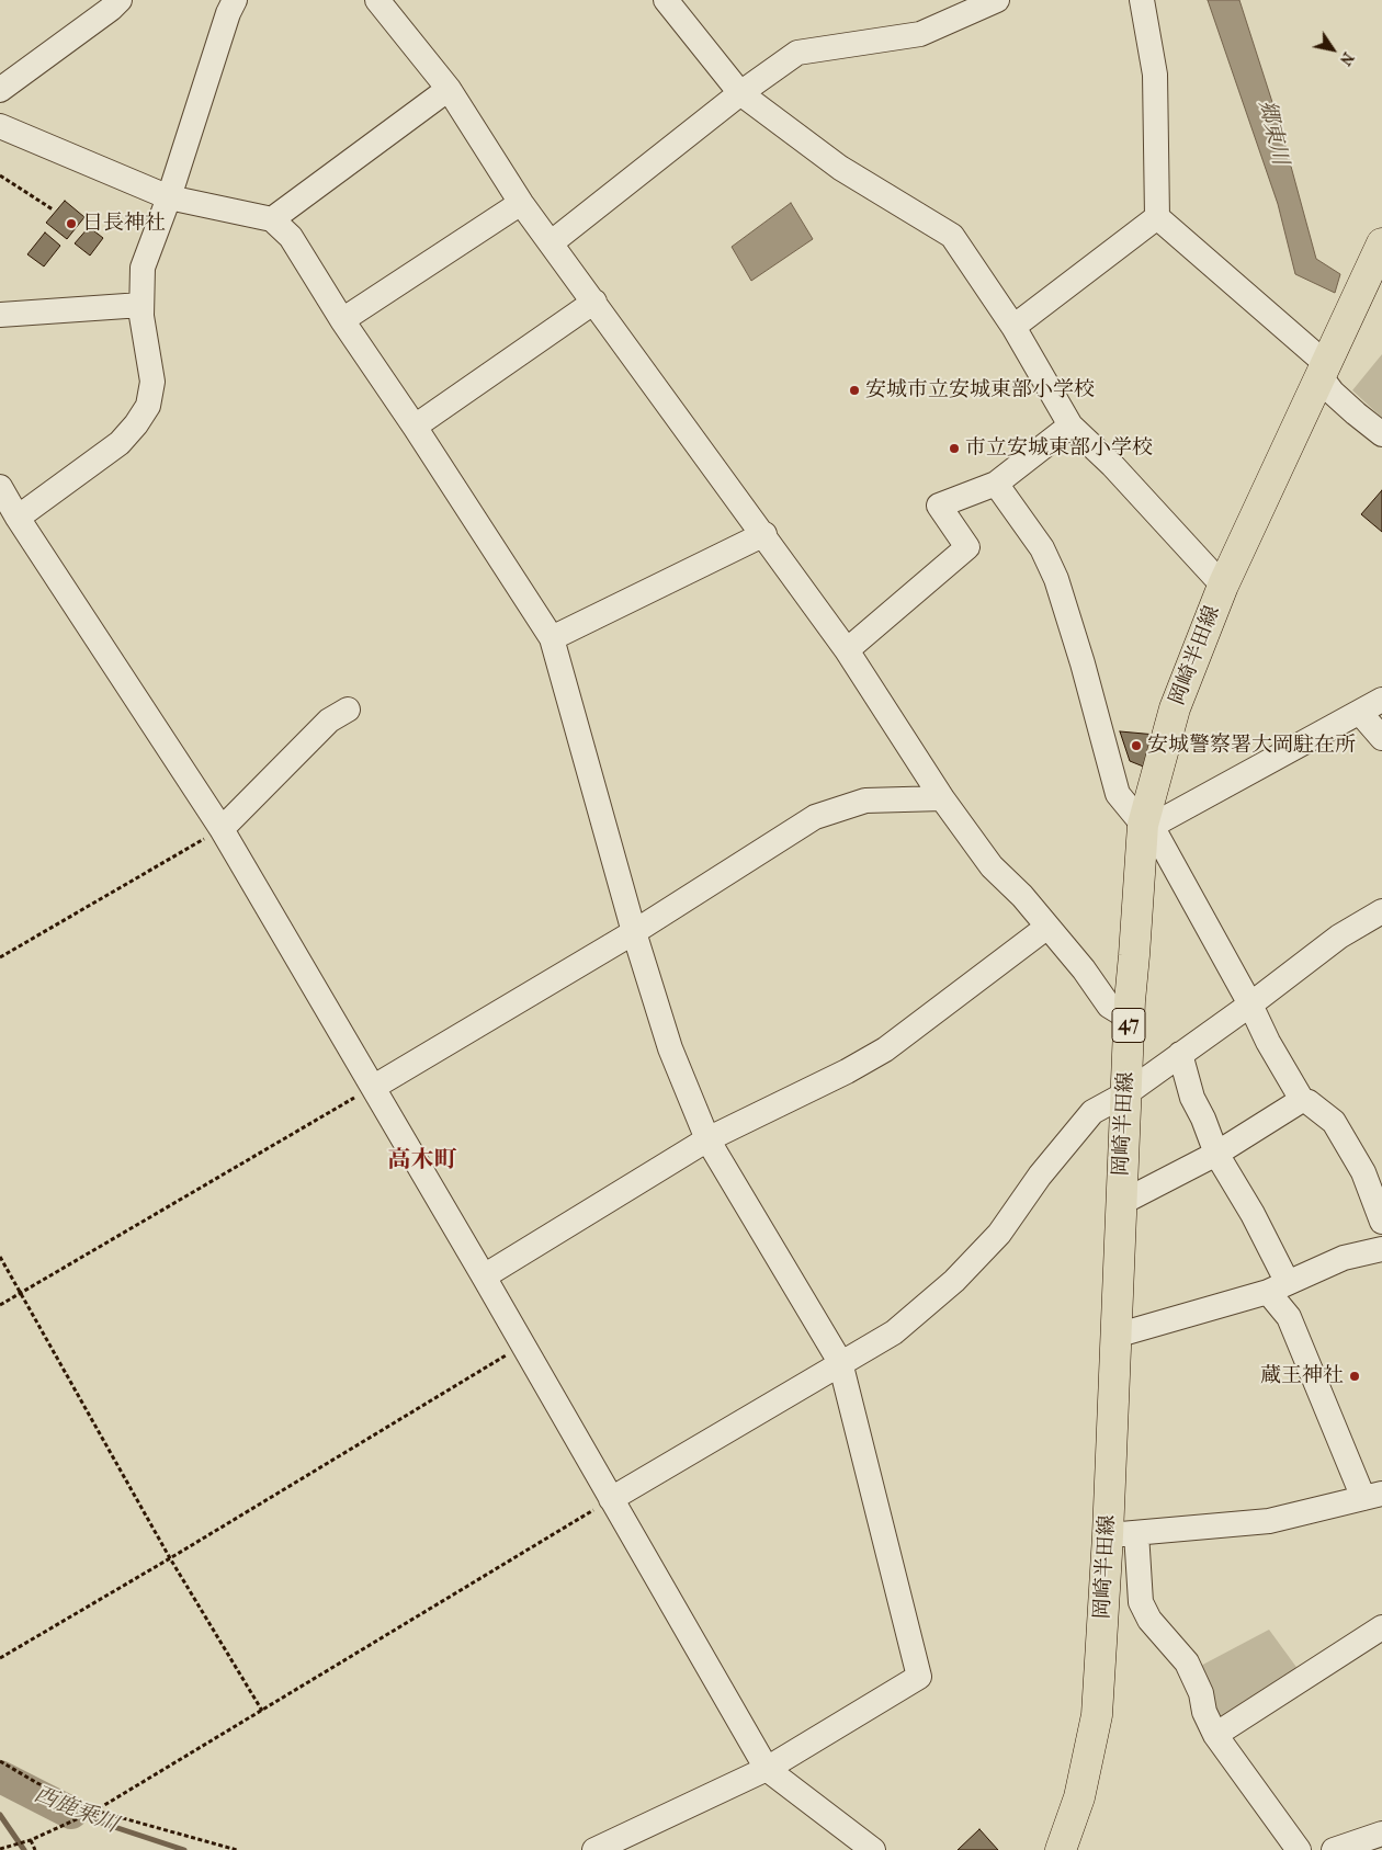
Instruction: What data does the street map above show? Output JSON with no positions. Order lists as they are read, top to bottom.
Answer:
{
  "streets": {
    "main road": ["岡崎半田線", "47"]
  },
  "districts": ["高木町"],
  "water": ["郷東川", "西鹿乗川"],
  "places": [
    "日長神社",
    "安城市立安城東部小学校",
    "市立安城東部小学校",
    "安城警察署大岡駐在所",
    "蔵王神社"
  ],
  "north": "bottom right"
}
